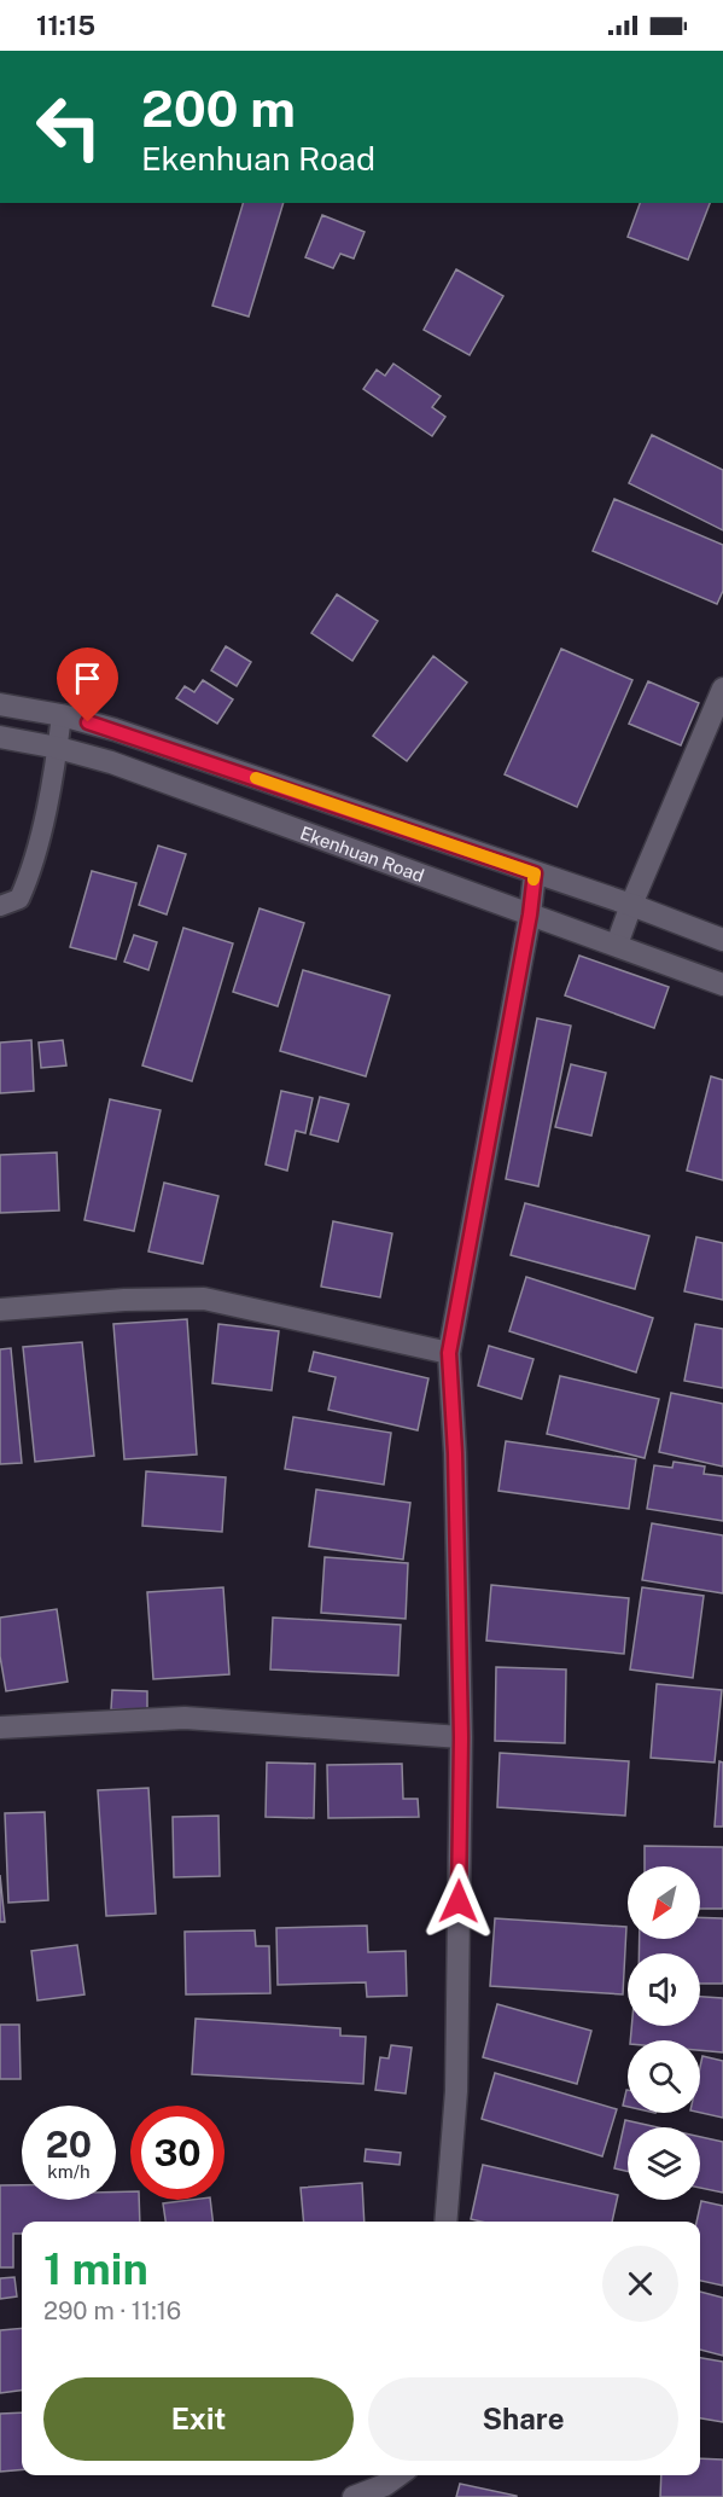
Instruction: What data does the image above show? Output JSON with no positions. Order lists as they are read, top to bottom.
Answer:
{
  "streets": {
    "street": ["Ekenhuan Road"]
  },
  "north": "bottom left",
  "page": {
    "status": "11:15",
    "turn": ["200 m", "Ekenhuan Road"],
    "speed": "20 km/h",
    "limit": "30",
    "heading": ["1 min", "290 m · 11:16"],
    "buttons": ["Exit", "Share"]
  }
}
